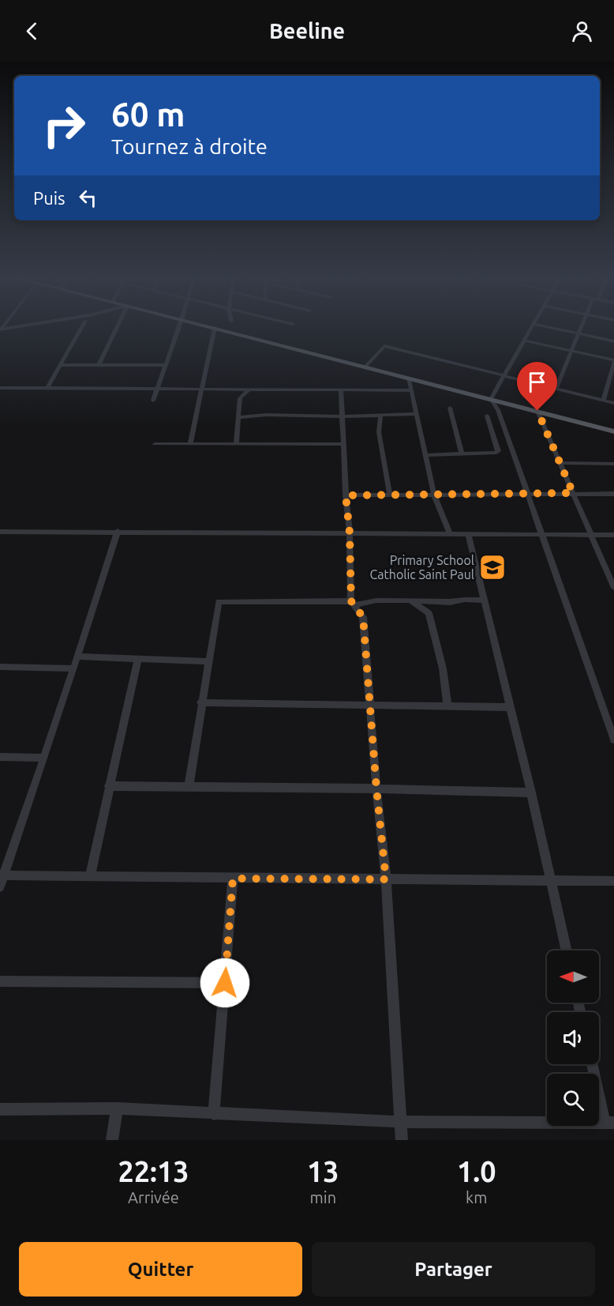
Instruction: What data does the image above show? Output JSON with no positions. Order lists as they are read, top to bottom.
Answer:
{
  "places": {
    "school or university": ["Primary School Catholic Saint Paul"]
  },
  "north": "left",
  "page": {
    "header": "Beeline",
    "turn": ["60 m", "Tournez à droite"],
    "then": "Puis",
    "eta": [
      "22:13",
      "Arrivée",
      "13",
      "min",
      "1.0",
      "km"
    ],
    "buttons": ["Quitter", "Partager"]
  }
}
